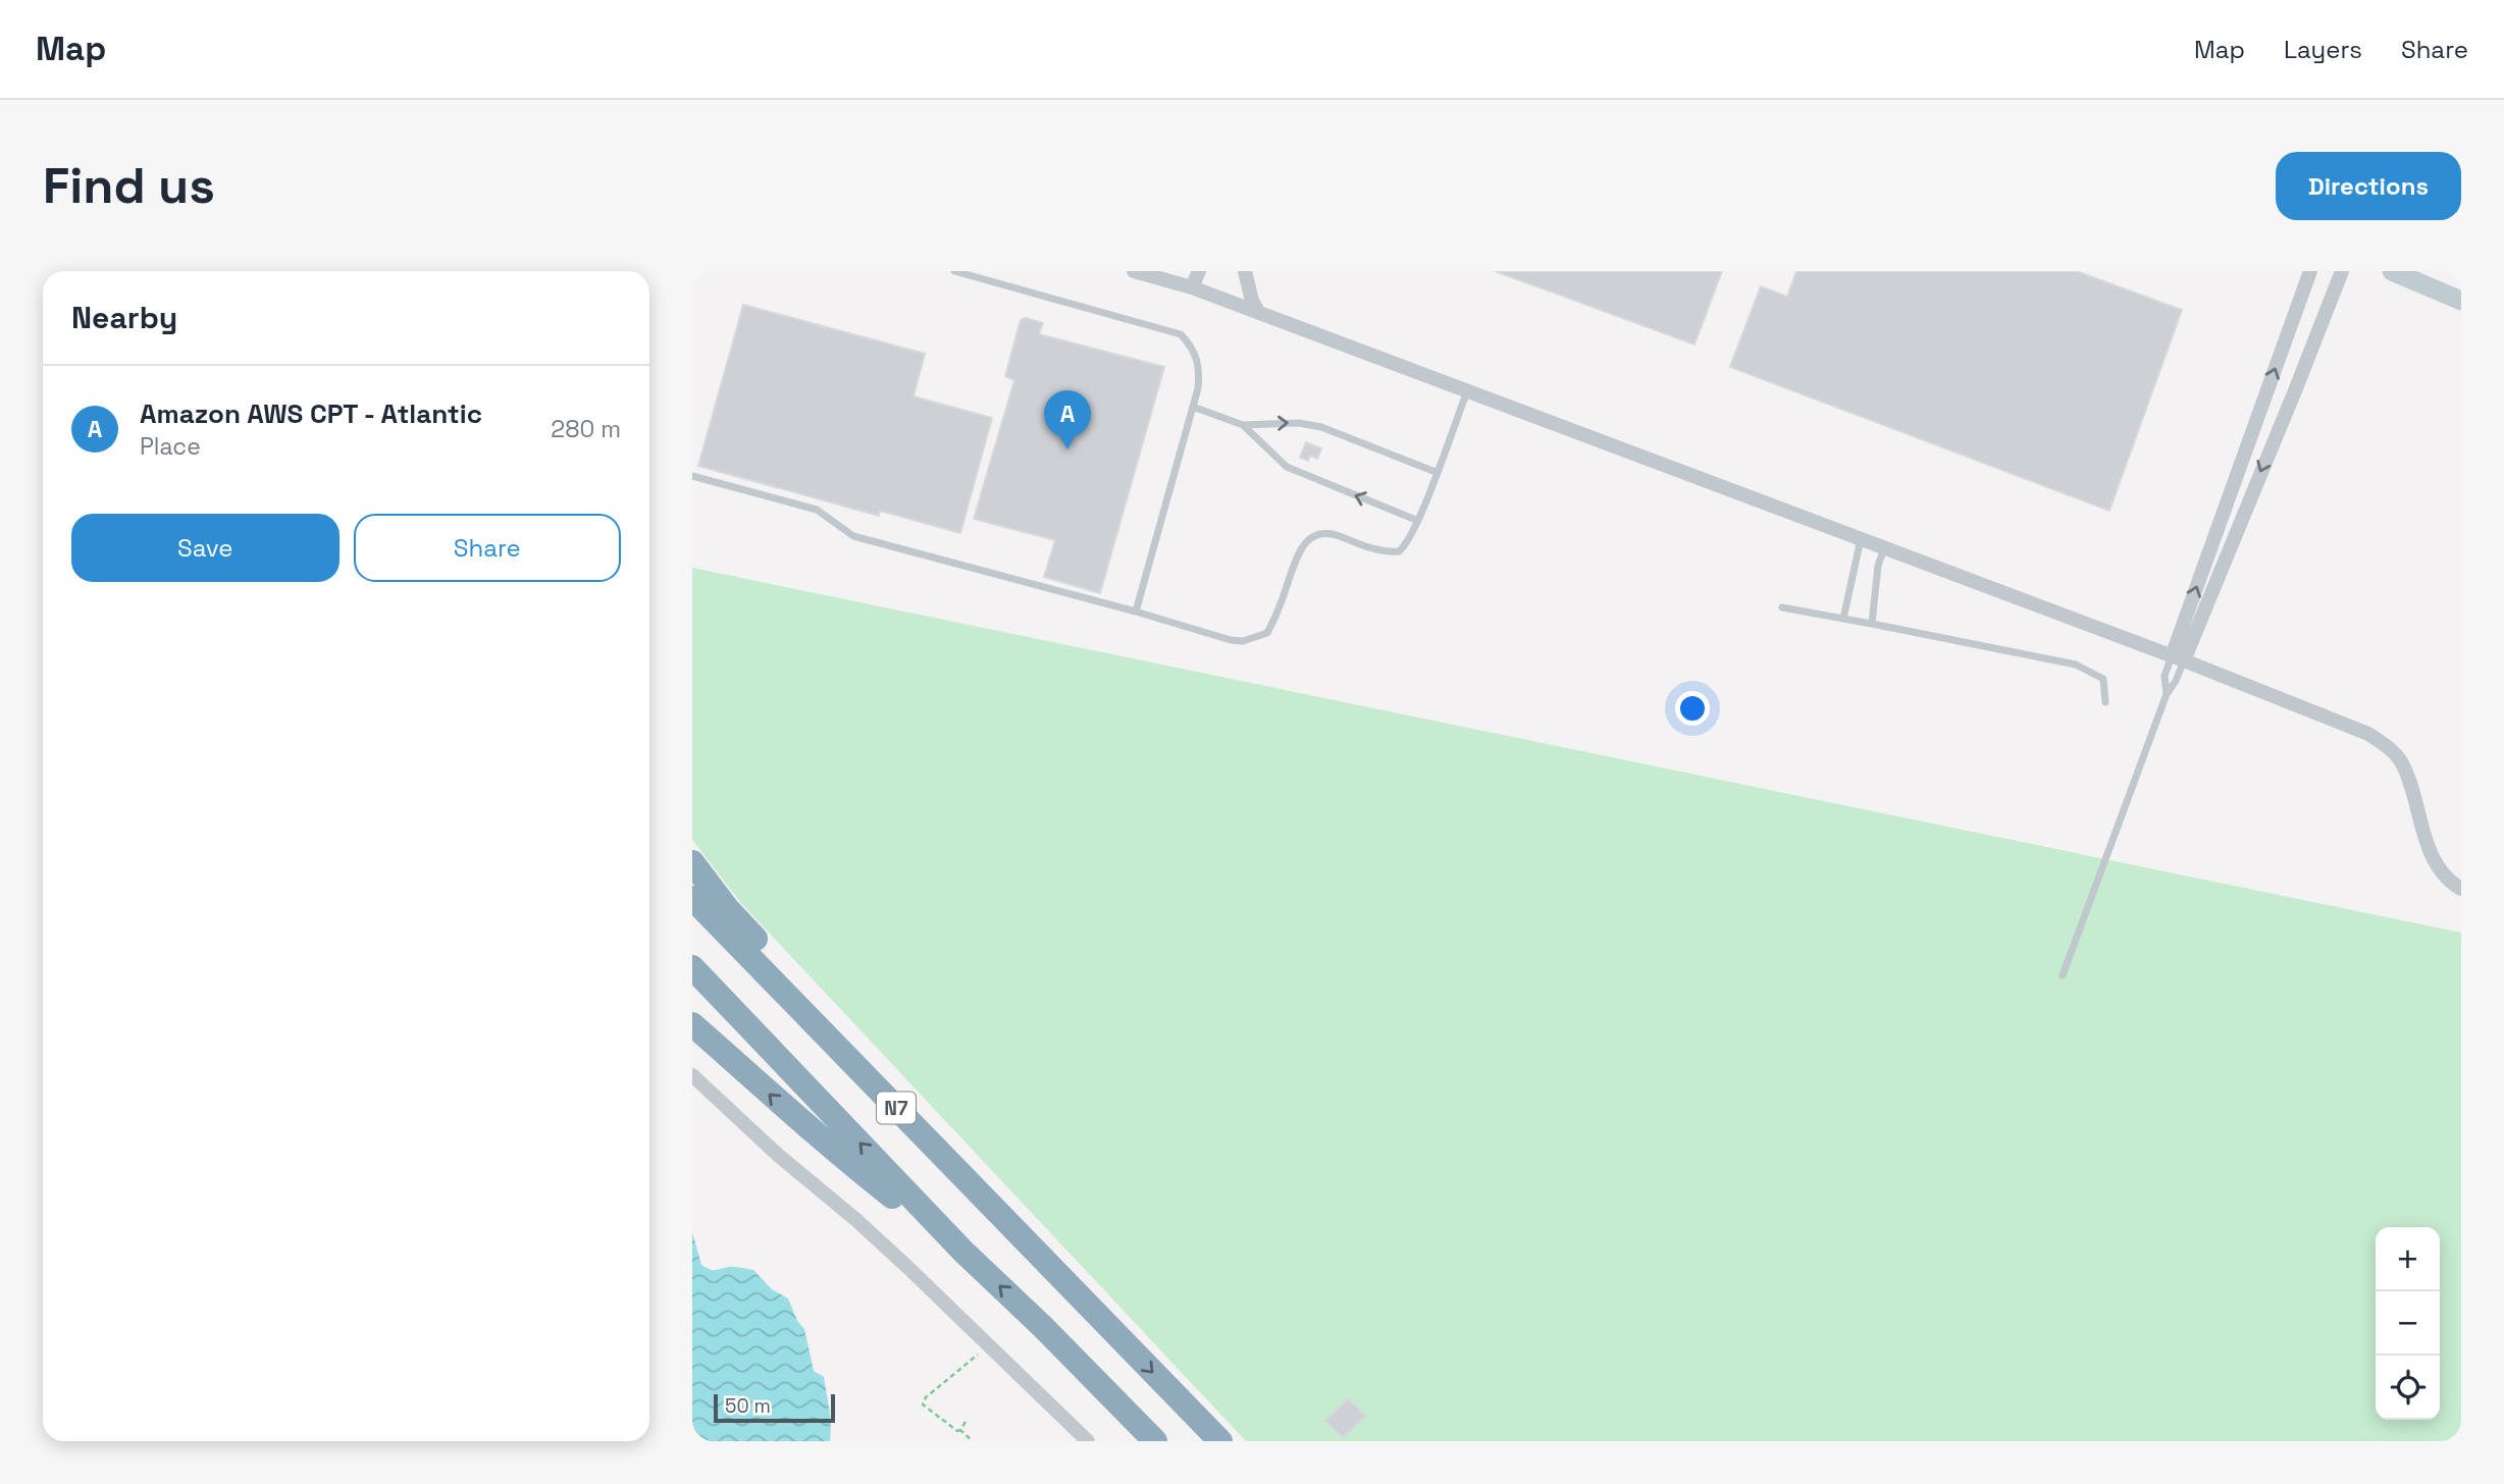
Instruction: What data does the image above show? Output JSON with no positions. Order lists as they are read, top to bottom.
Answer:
{
  "streets": {
    "highway": ["N7"]
  },
  "scale_bar": "50 m",
  "page": {
    "header": "Map",
    "nav": ["Map", "Layers", "Share"],
    "buttons": [
      "Directions",
      ["Save", "Share"]
    ],
    "title": "Find us",
    "heading": "Nearby",
    "list": [
      {
        "mark": "A",
        "name": "Amazon AWS CPT - Atlantic",
        "note": "Place",
        "value": "280 m"
      }
    ],
    "pins": "A",
    "map_buttons": ["+", "−"],
    "scale": "50 m"
  }
}
